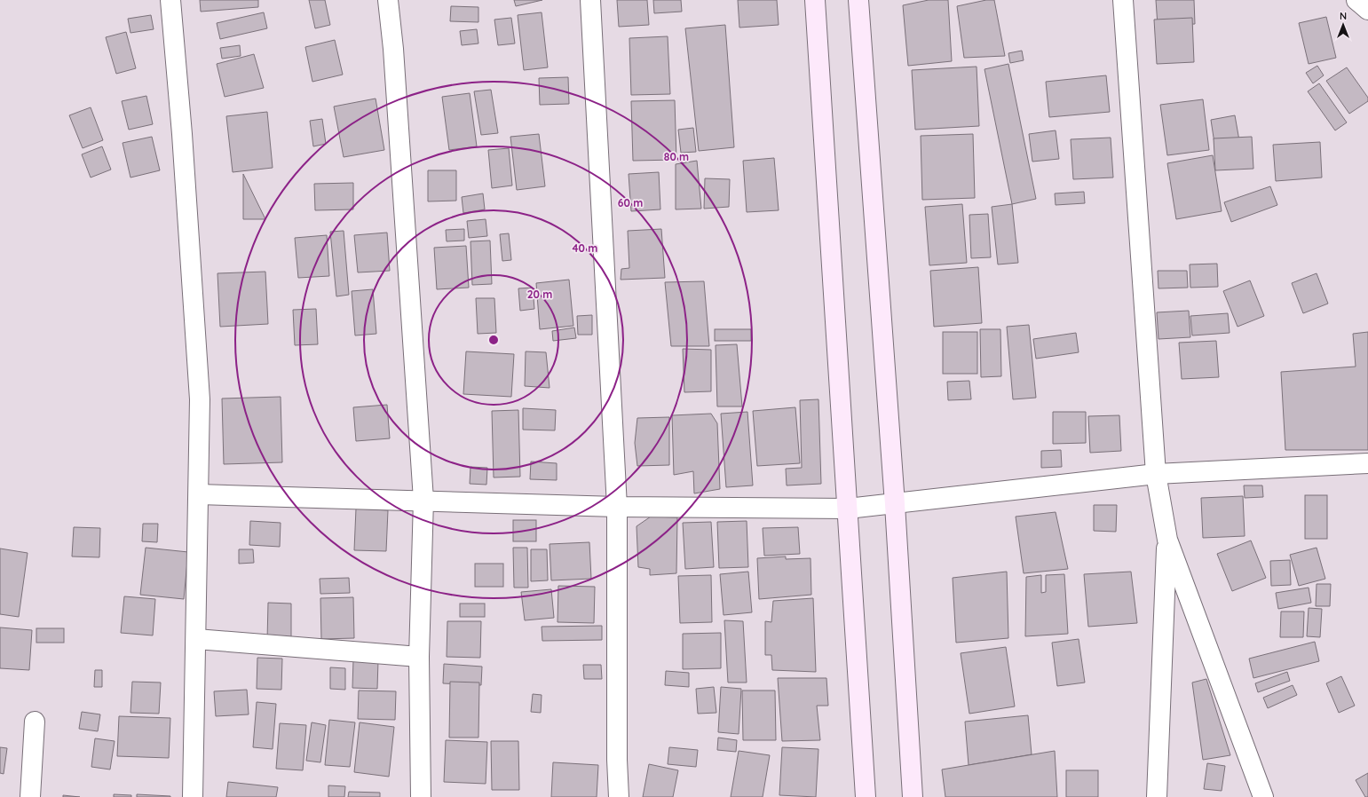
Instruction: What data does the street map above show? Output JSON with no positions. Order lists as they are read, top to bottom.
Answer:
{
  "north": "top",
  "rings": [
    "80 m",
    "60 m",
    "40 m",
    "20 m"
  ]
}
